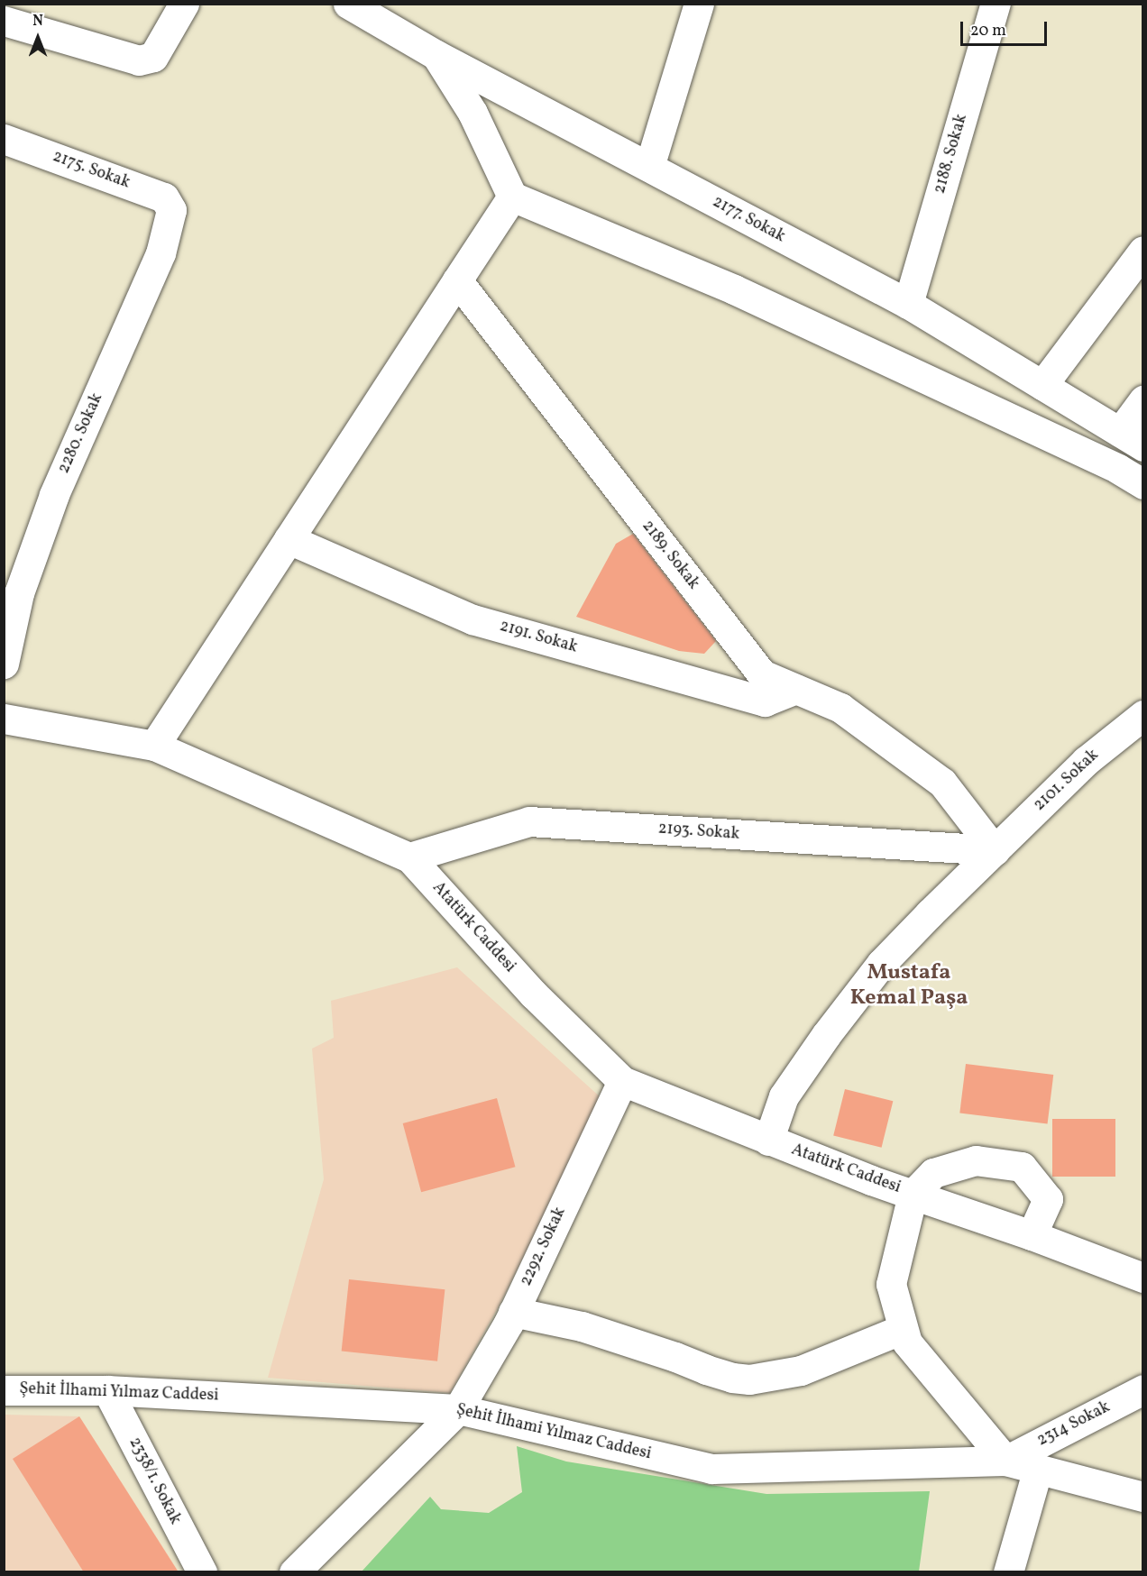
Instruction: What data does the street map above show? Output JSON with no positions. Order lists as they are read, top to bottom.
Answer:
{
  "streets": {
    "street": [
      "2188. Sokak",
      "2175. Sokak",
      "2177. Sokak",
      "2280. Sokak",
      "2189. Sokak",
      "2191. Sokak",
      "2101. Sokak",
      "2193. Sokak",
      "Atatürk Caddesi",
      "2292. Sokak",
      "Şehit İlhami Yılmaz Caddesi",
      "2314 Sokak",
      "2338/1. Sokak"
    ]
  },
  "crossings": [
    ["2188. Sokak", "2177. Sokak"],
    ["2175. Sokak", "2280. Sokak"],
    ["2189. Sokak", "2191. Sokak"],
    ["2189. Sokak", "2101. Sokak"],
    ["2189. Sokak", "2193. Sokak"],
    ["2101. Sokak", "2193. Sokak"],
    ["2101. Sokak", "Atatürk Caddesi"],
    ["2193. Sokak", "Atatürk Caddesi"],
    ["Atatürk Caddesi", "2292. Sokak"],
    ["2292. Sokak", "Şehit İlhami Yılmaz Caddesi"],
    ["Şehit İlhami Yılmaz Caddesi", "2314 Sokak"],
    ["Şehit İlhami Yılmaz Caddesi", "2338/1. Sokak"]
  ],
  "districts": ["Mustafa Kemal Paşa"],
  "scale_bar": "20 m",
  "north": "top"
}
